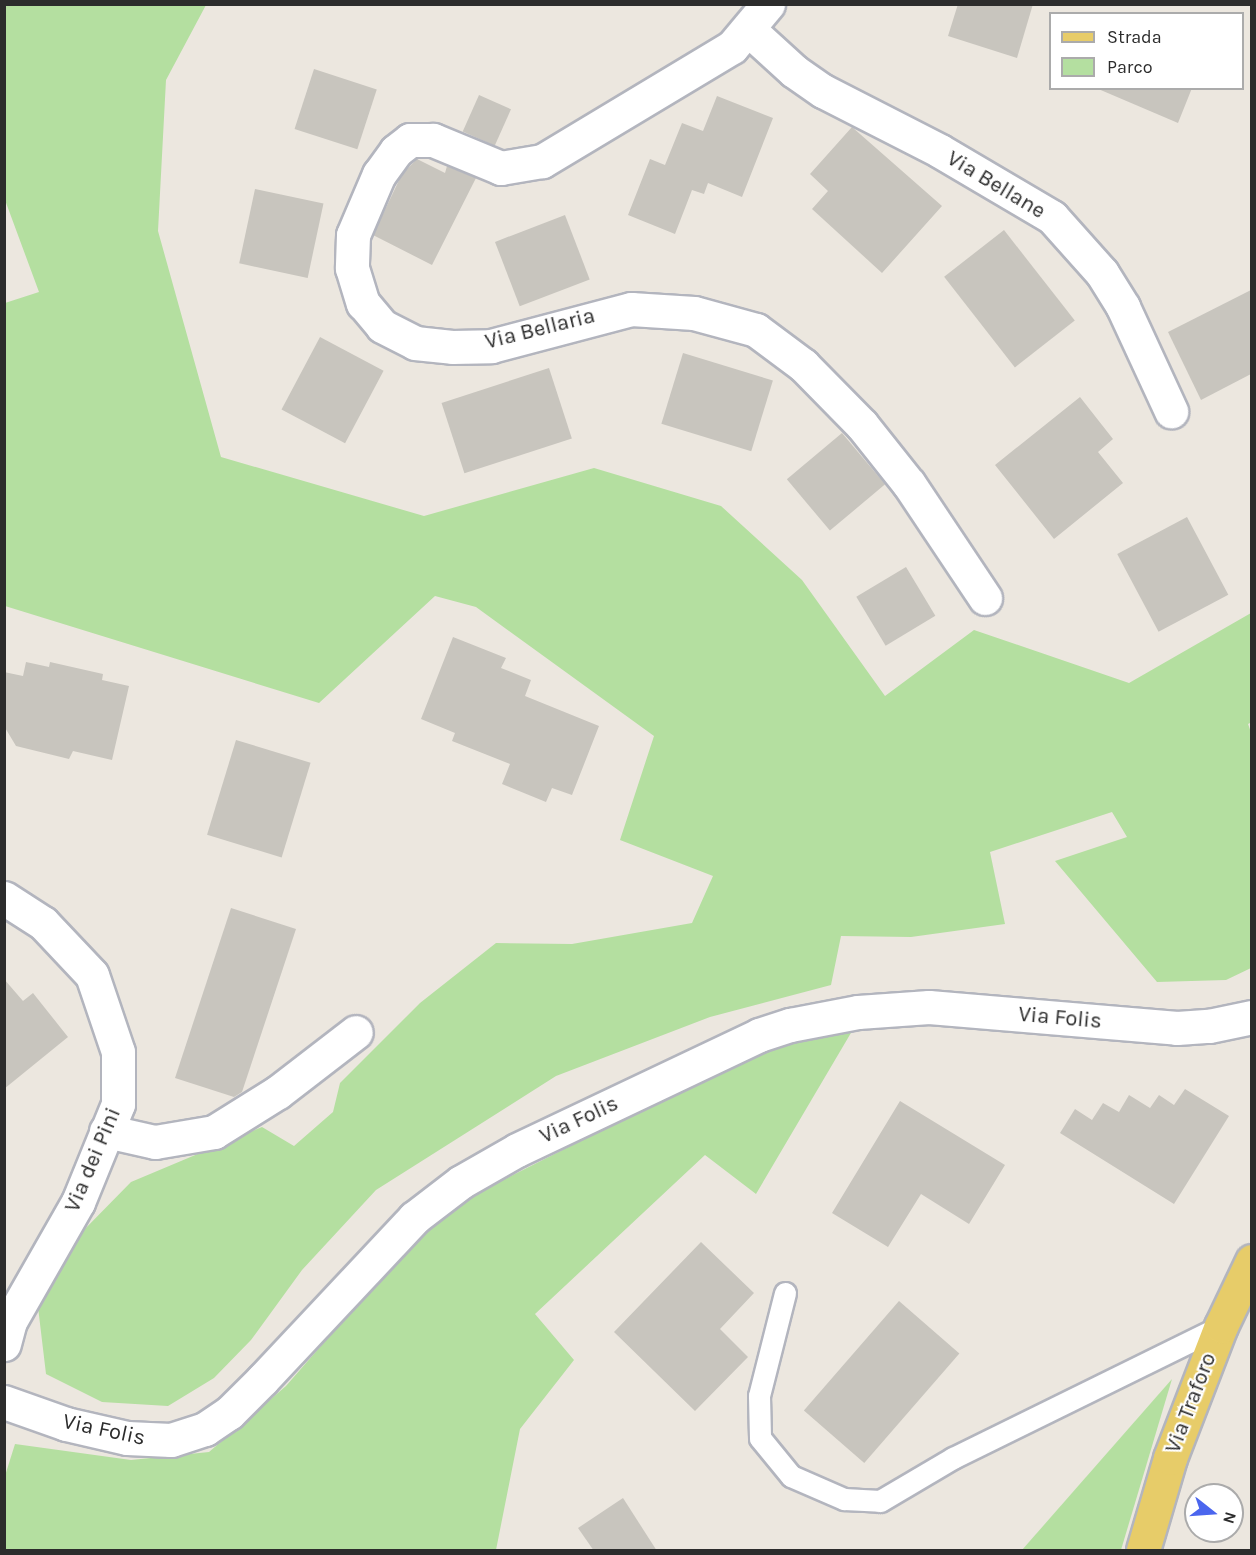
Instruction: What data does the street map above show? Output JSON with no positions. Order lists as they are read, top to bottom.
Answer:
{
  "streets": {
    "main road": ["Via Traforo"],
    "street": [
      "Via Bellane",
      "Via Bellaria",
      "Via Folis",
      "Via dei Pini"
    ]
  },
  "crossings": [
    ["Via Bellane", "Via Bellaria"]
  ],
  "legend": ["Strada", "Parco"],
  "north": "right"
}
